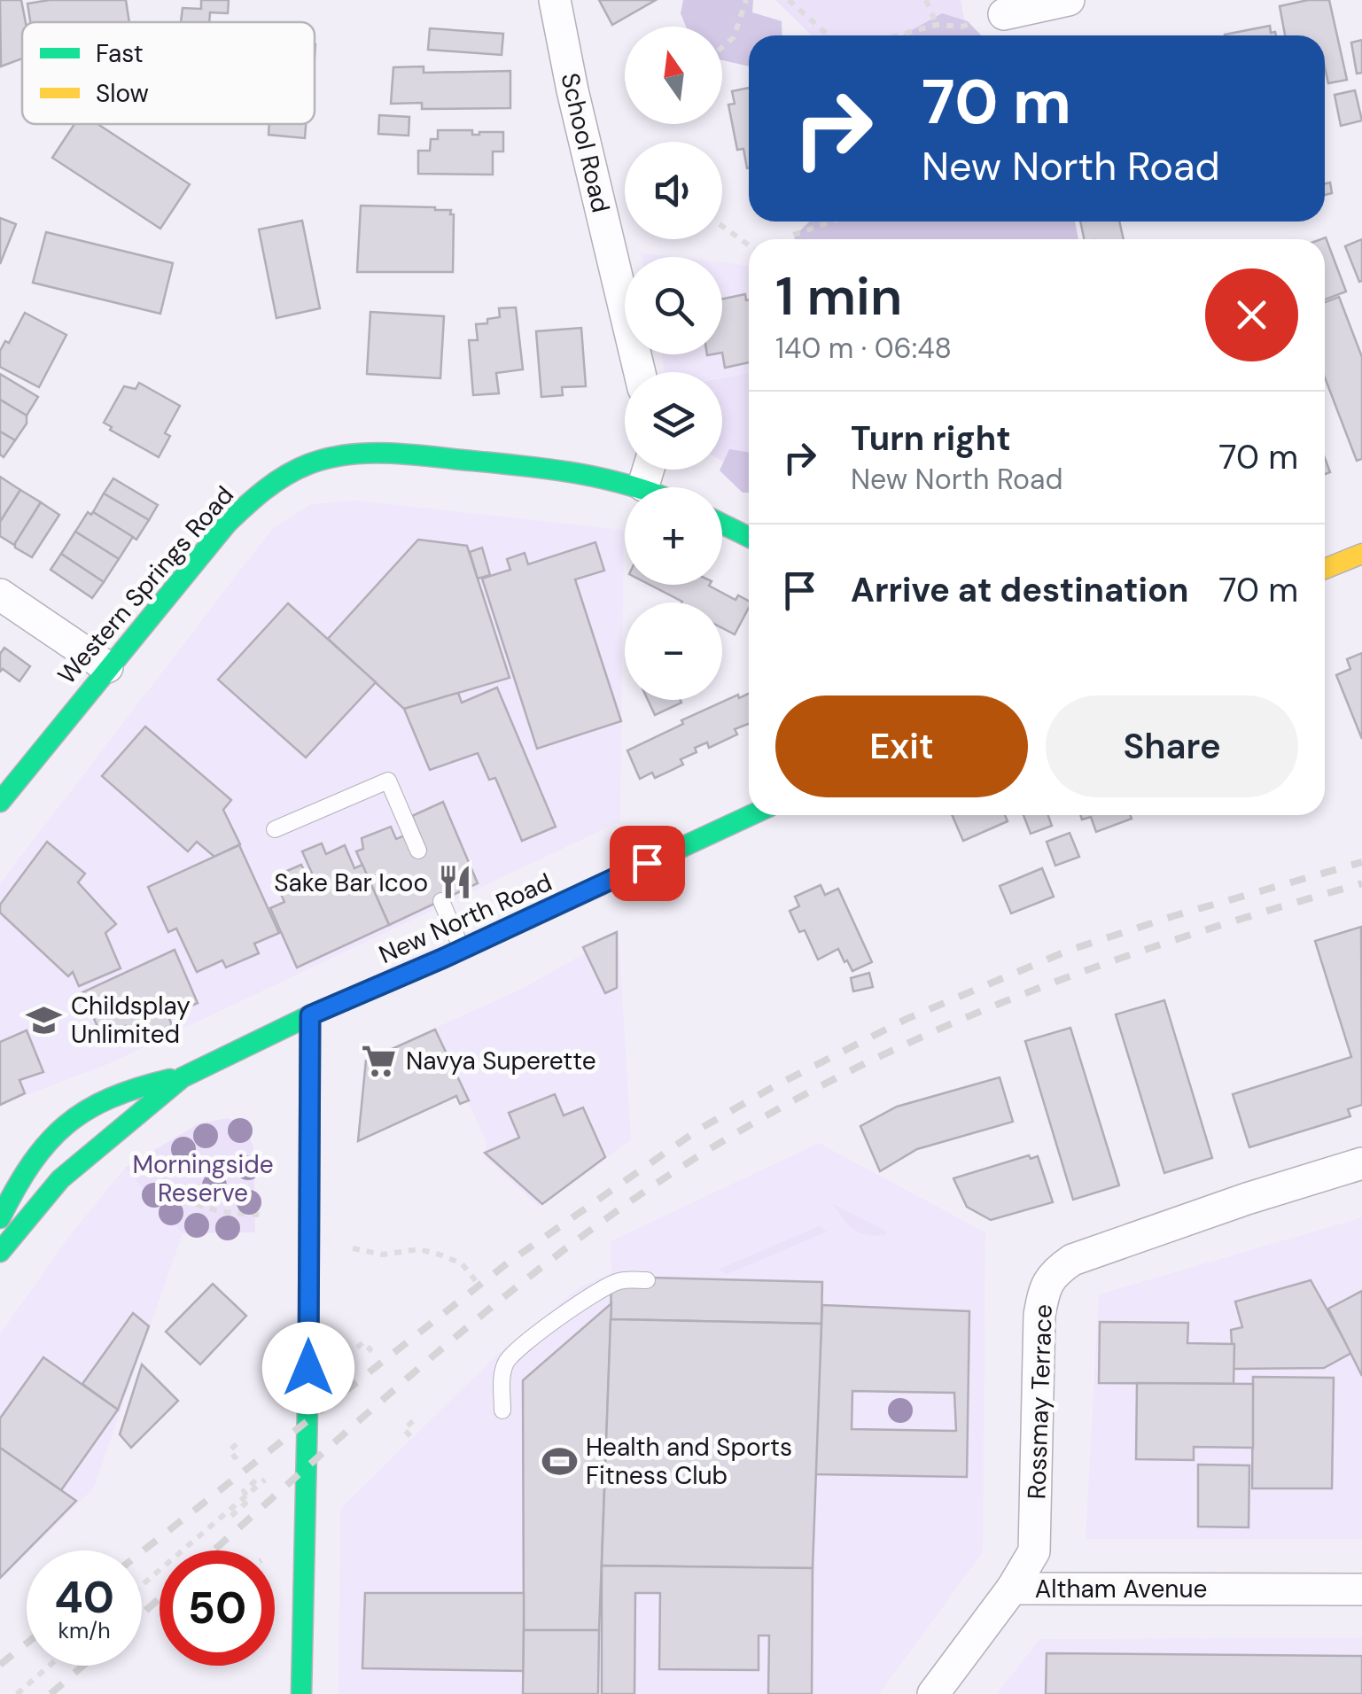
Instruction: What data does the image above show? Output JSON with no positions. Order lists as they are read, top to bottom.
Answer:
{
  "streets": {
    "main road": ["Western Springs Road", "New North Road"],
    "street": ["School Road", "Rossmay Terrace", "Altham Avenue"]
  },
  "crossings": [
    ["Rossmay Terrace", "Altham Avenue"]
  ],
  "parks": ["Morningside Reserve"],
  "places": {
    "restaurant": ["Sake Bar Icoo"],
    "school or university": ["Childsplay Unlimited"],
    "supermarket": ["Navya Superette"],
    "sports": ["Health and Sports Fitness Club"]
  },
  "legend": ["Fast", "Slow"],
  "north": "top",
  "page": {
    "map_buttons": ["+", "−"],
    "turn": ["70 m", "New North Road"],
    "heading": ["1 min", "140 m · 06:48"],
    "list": [
      {
        "name": "Turn right",
        "note": "New North Road",
        "value": "70 m"
      },
      {
        "name": "Arrive at destination",
        "value": "70 m"
      }
    ],
    "buttons": ["Exit", "Share"],
    "speed": "40 km/h",
    "limit": "50"
  }
}
